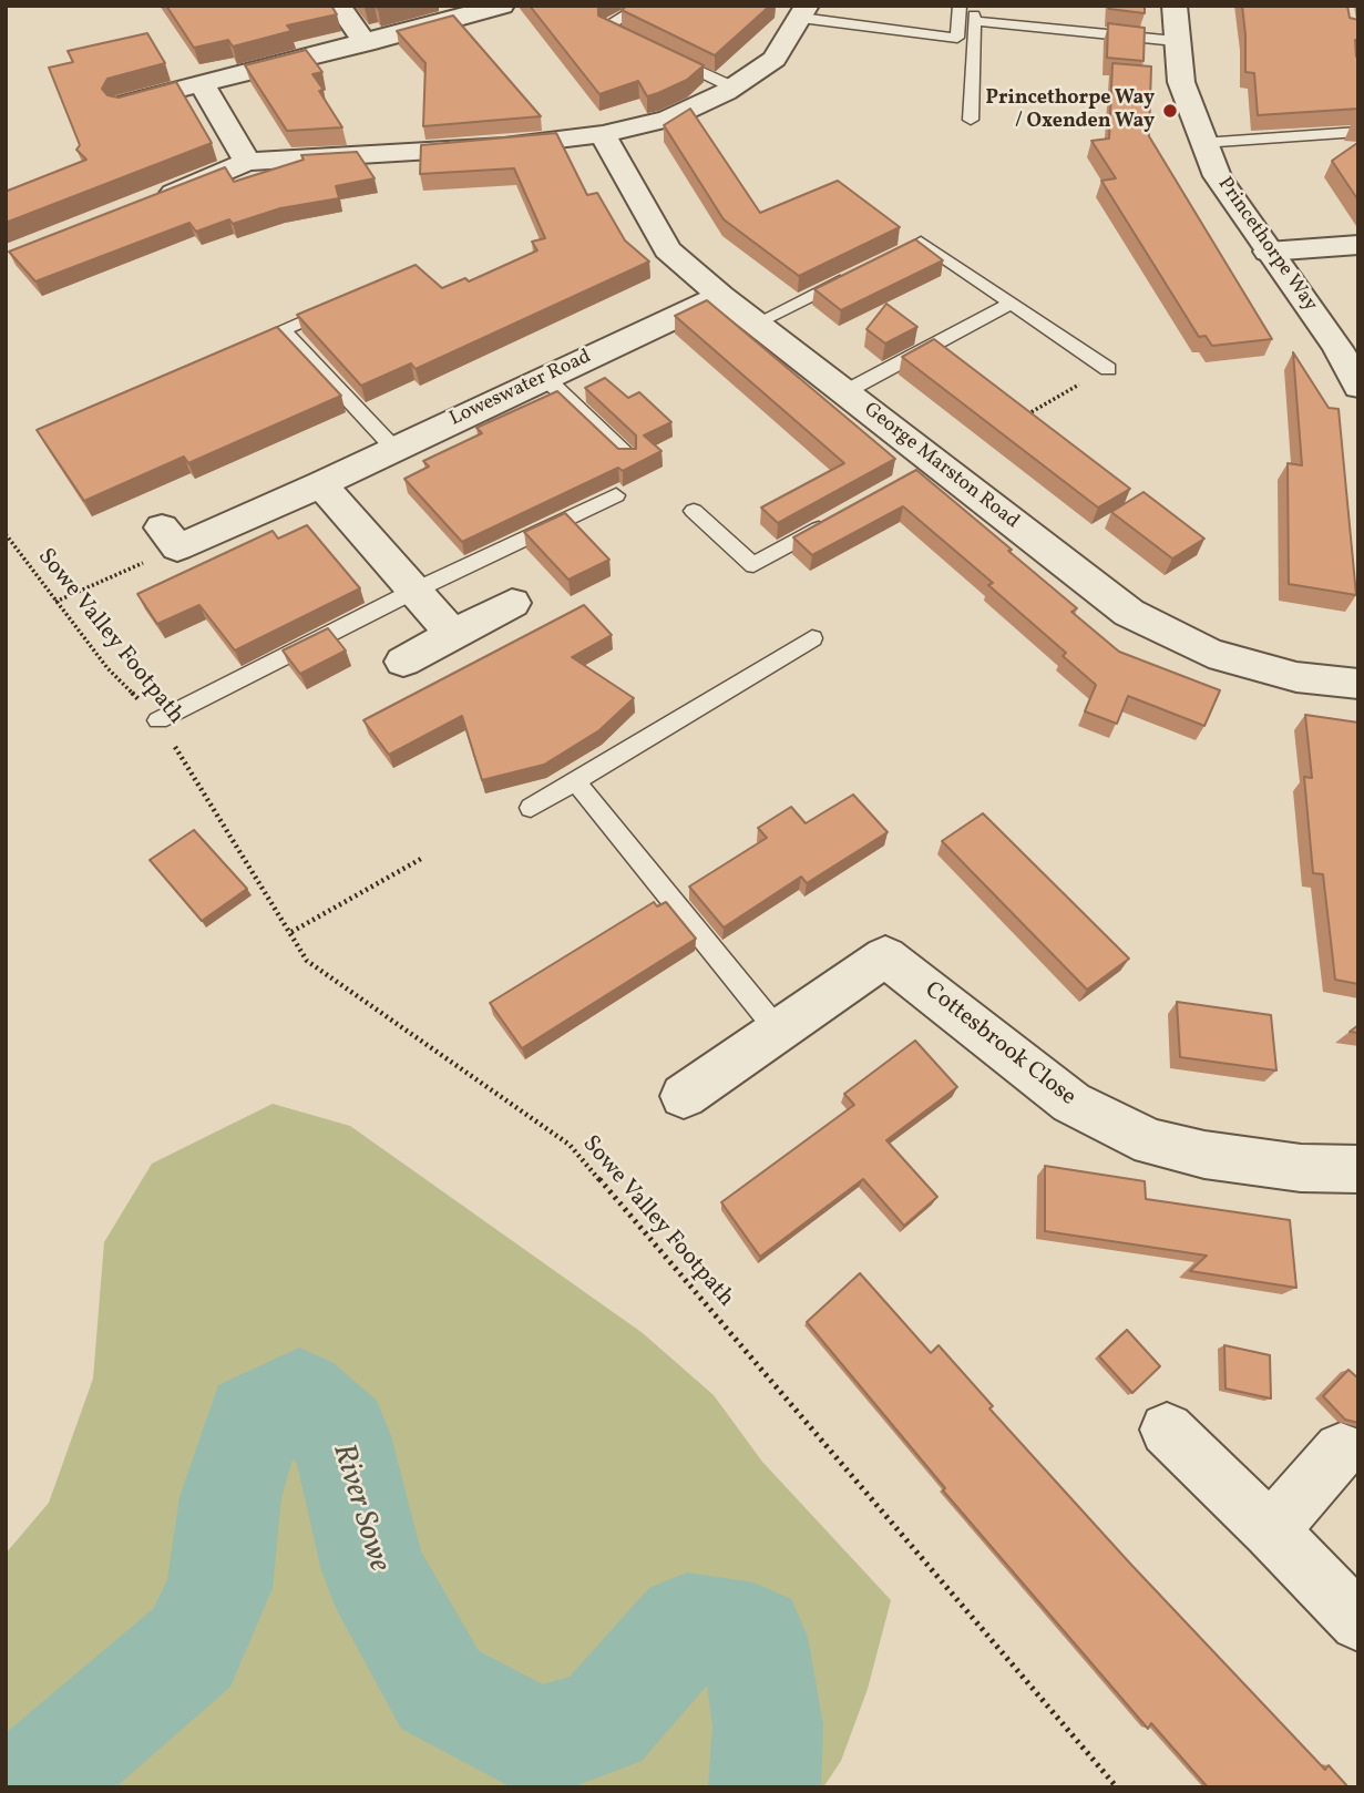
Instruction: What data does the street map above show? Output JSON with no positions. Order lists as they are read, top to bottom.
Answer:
{
  "streets": {
    "street": [
      "Princethorpe Way",
      "Loweswater Road",
      "George Marston Road",
      "Cottesbrook Close"
    ],
    "path": ["Sowe Valley Footpath"]
  },
  "crossings": [
    ["Loweswater Road", "George Marston Road"]
  ],
  "water": ["River Sowe"],
  "places": ["Princethorpe Way / Oxenden Way"]
}
